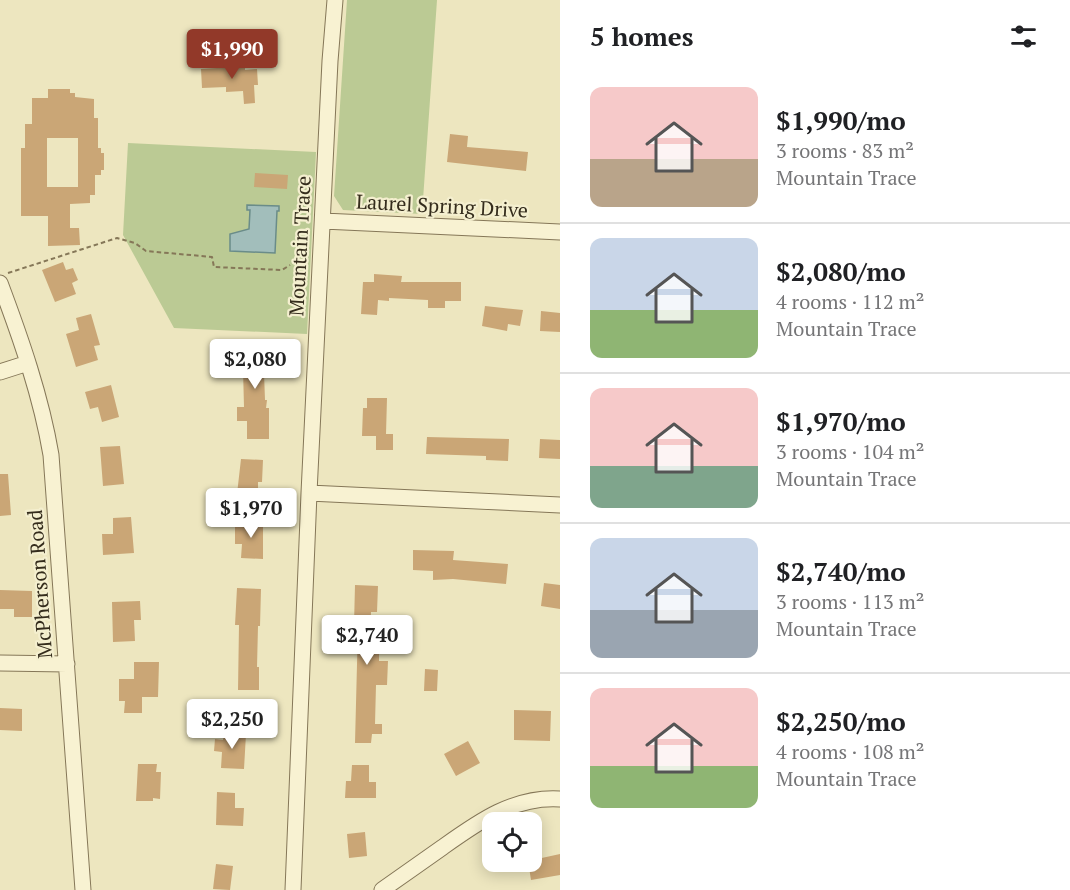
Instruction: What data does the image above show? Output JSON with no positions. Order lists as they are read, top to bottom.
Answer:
{
  "streets": {
    "street": ["Laurel Spring Drive", "Mountain Trace", "McPherson Road"]
  },
  "crossings": [
    ["Laurel Spring Drive", "Mountain Trace"]
  ],
  "page": {
    "heading": "5 homes",
    "price": [
      "$1,990",
      "$2,080",
      "$1,970",
      "$2,740",
      "$2,250"
    ],
    "list": [
      {
        "name": "$1,990/mo",
        "note": "3 rooms · 83 m² · Mountain Trace"
      },
      {
        "name": "$2,080/mo",
        "note": "4 rooms · 112 m² · Mountain Trace"
      },
      {
        "name": "$1,970/mo",
        "note": "3 rooms · 104 m² · Mountain Trace"
      },
      {
        "name": "$2,740/mo",
        "note": "3 rooms · 113 m² · Mountain Trace"
      },
      {
        "name": "$2,250/mo",
        "note": "4 rooms · 108 m² · Mountain Trace"
      }
    ]
  }
}
